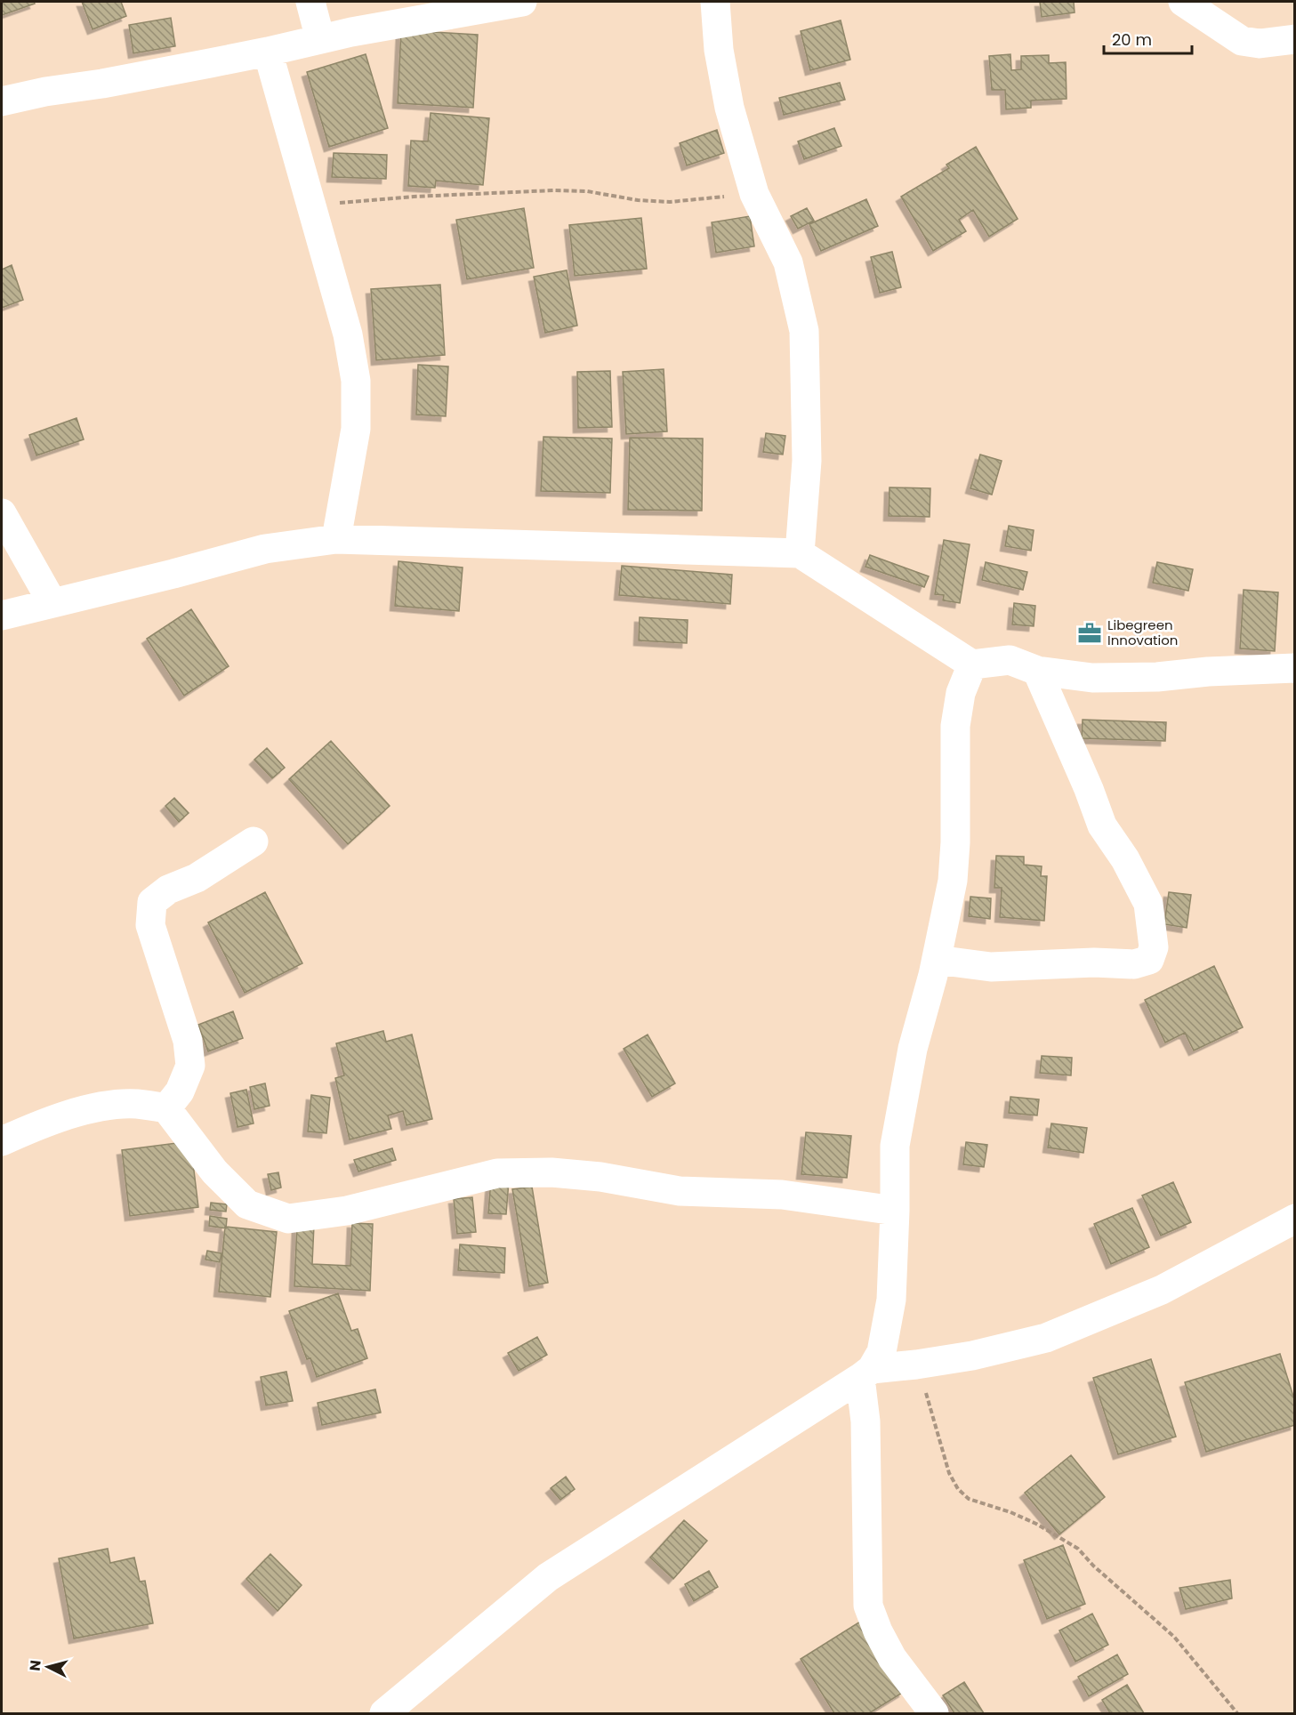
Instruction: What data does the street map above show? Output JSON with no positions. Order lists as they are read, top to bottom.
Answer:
{
  "places": {
    "office": ["Libegreen Innovation"]
  },
  "scale_bar": "20 m",
  "north": "left"
}
